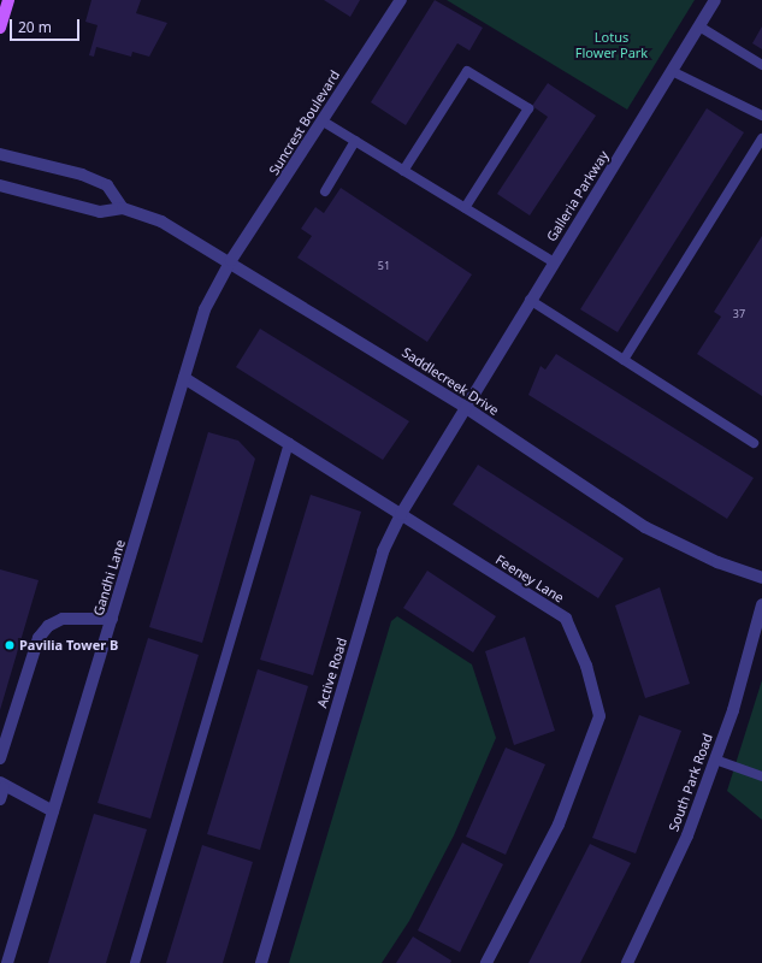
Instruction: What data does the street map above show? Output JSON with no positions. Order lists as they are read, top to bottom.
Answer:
{
  "streets": {
    "street": [
      "Suncrest Boulevard",
      "Galleria Parkway",
      "Saddlecreek Drive",
      "Gandhi Lane",
      "Feeney Lane",
      "Active Road",
      "South Park Road"
    ]
  },
  "crossings": [
    ["Suncrest Boulevard", "Saddlecreek Drive"],
    ["Suncrest Boulevard", "Gandhi Lane"],
    ["Galleria Parkway", "Saddlecreek Drive"],
    ["Galleria Parkway", "Active Road"],
    ["Saddlecreek Drive", "Gandhi Lane"],
    ["Saddlecreek Drive", "Active Road"],
    ["Gandhi Lane", "Feeney Lane"],
    ["Feeney Lane", "Active Road"]
  ],
  "parks": ["Lotus Flower Park"],
  "places": ["Pavilia Tower B"],
  "house_numbers": ["51", "37"],
  "scale_bar": "20 m"
}
